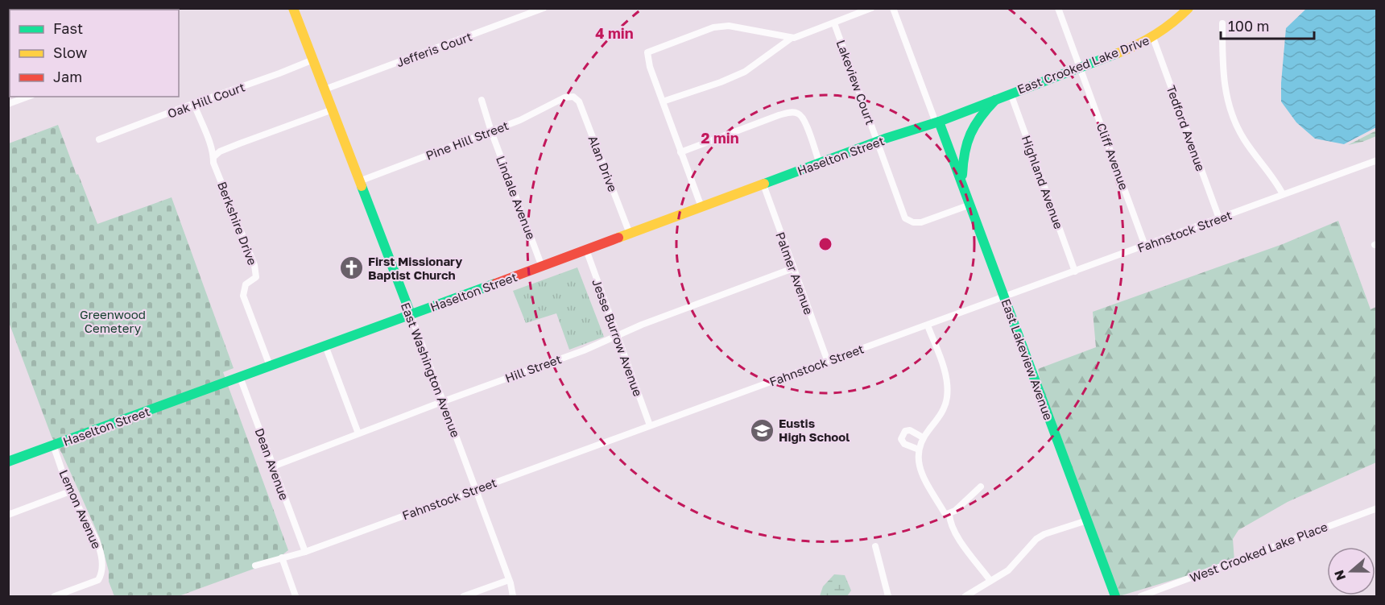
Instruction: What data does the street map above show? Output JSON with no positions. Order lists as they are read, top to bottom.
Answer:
{
  "streets": {
    "street": [
      "Jefferis Court",
      "East Crooked Lake Drive",
      "Lakeview Court",
      "Oak Hill Court",
      "Tedford Avenue",
      "Pine Hill Street",
      "Haselton Street",
      "Cliff Avenue",
      "Alan Drive",
      "Highland Avenue",
      "Lindale Avenue",
      "Berkshire Drive",
      "Fahnstock Street",
      "Palmer Avenue",
      "Jesse Burrow Avenue",
      "East Lakeview Avenue",
      "Hill Street",
      "East Washington Avenue",
      "Dean Avenue",
      "Lemon Avenue",
      "West Crooked Lake Place"
    ]
  },
  "crossings": [
    ["Jefferis Court", "East Washington Avenue"],
    ["East Crooked Lake Drive", "Tedford Avenue"],
    ["East Crooked Lake Drive", "Haselton Street"],
    ["East Crooked Lake Drive", "Cliff Avenue"],
    ["East Crooked Lake Drive", "Highland Avenue"],
    ["East Crooked Lake Drive", "East Lakeview Avenue"],
    ["Lakeview Court", "Haselton Street"],
    ["Lakeview Court", "East Lakeview Avenue"],
    ["Oak Hill Court", "Berkshire Drive"],
    ["Oak Hill Court", "East Washington Avenue"],
    ["Tedford Avenue", "Fahnstock Street"],
    ["Pine Hill Street", "Alan Drive"],
    ["Pine Hill Street", "Lindale Avenue"],
    ["Pine Hill Street", "East Washington Avenue"],
    ["Haselton Street", "Alan Drive"],
    ["Haselton Street", "Lindale Avenue"],
    ["Haselton Street", "Berkshire Drive"],
    ["Haselton Street", "Palmer Avenue"],
    ["Haselton Street", "Jesse Burrow Avenue"],
    ["Haselton Street", "East Lakeview Avenue"],
    ["Haselton Street", "East Washington Avenue"],
    ["Haselton Street", "Dean Avenue"],
    ["Haselton Street", "Lemon Avenue"],
    ["Cliff Avenue", "Fahnstock Street"],
    ["Highland Avenue", "Fahnstock Street"],
    ["Fahnstock Street", "Palmer Avenue"],
    ["Fahnstock Street", "Jesse Burrow Avenue"],
    ["Fahnstock Street", "East Lakeview Avenue"],
    ["Fahnstock Street", "East Washington Avenue"],
    ["Fahnstock Street", "Dean Avenue"],
    ["Palmer Avenue", "Hill Street"],
    ["Jesse Burrow Avenue", "Hill Street"],
    ["Hill Street", "East Washington Avenue"],
    ["Hill Street", "Dean Avenue"]
  ],
  "parks": ["Greenwood Cemetery"],
  "places": {
    "church": ["First Missionary Baptist Church"],
    "school or university": ["Eustis High School"]
  },
  "legend": ["Fast", "Slow", "Jam"],
  "scale_bar": "100 m",
  "north": "left",
  "rings": ["4 min", "2 min"]
}
